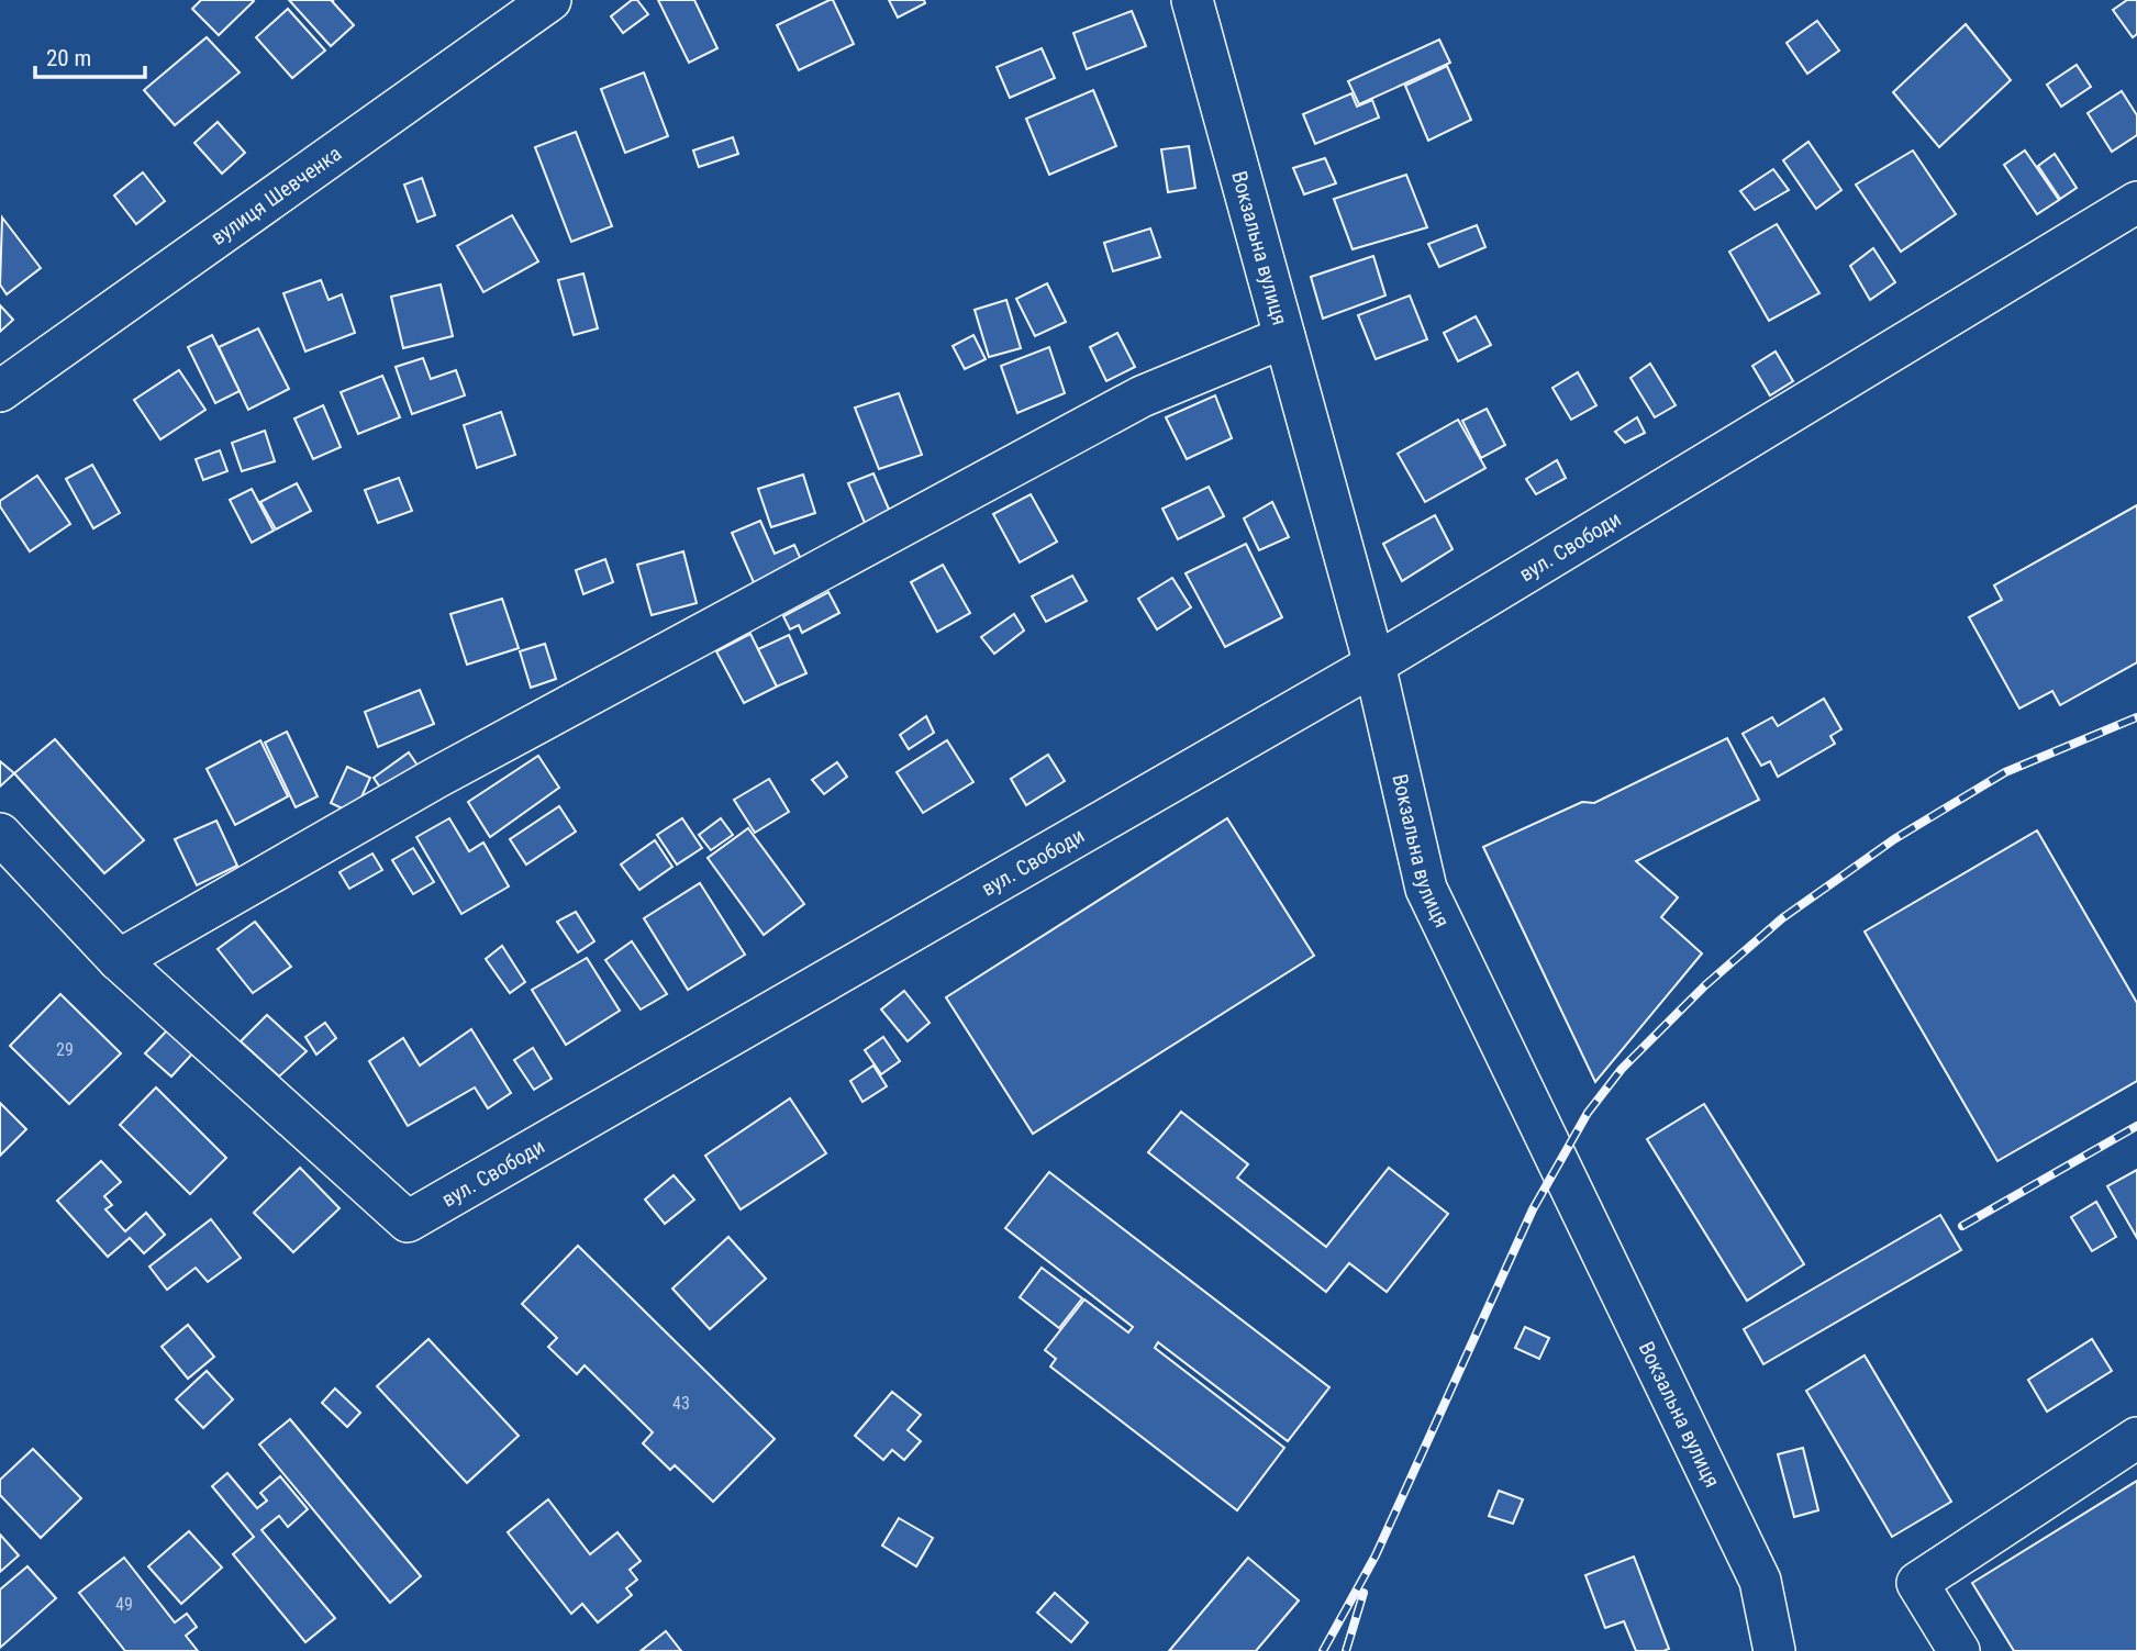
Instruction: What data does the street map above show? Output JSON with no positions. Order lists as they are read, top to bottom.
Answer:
{
  "streets": {
    "street": ["вулиця Шевченка", "Вокзальна вулиця", "вул. Свободи"]
  },
  "crossings": [
    ["Вокзальна вулиця", "вул. Свободи"]
  ],
  "house_numbers": ["29", "43", "49"],
  "scale_bar": "20 m"
}
